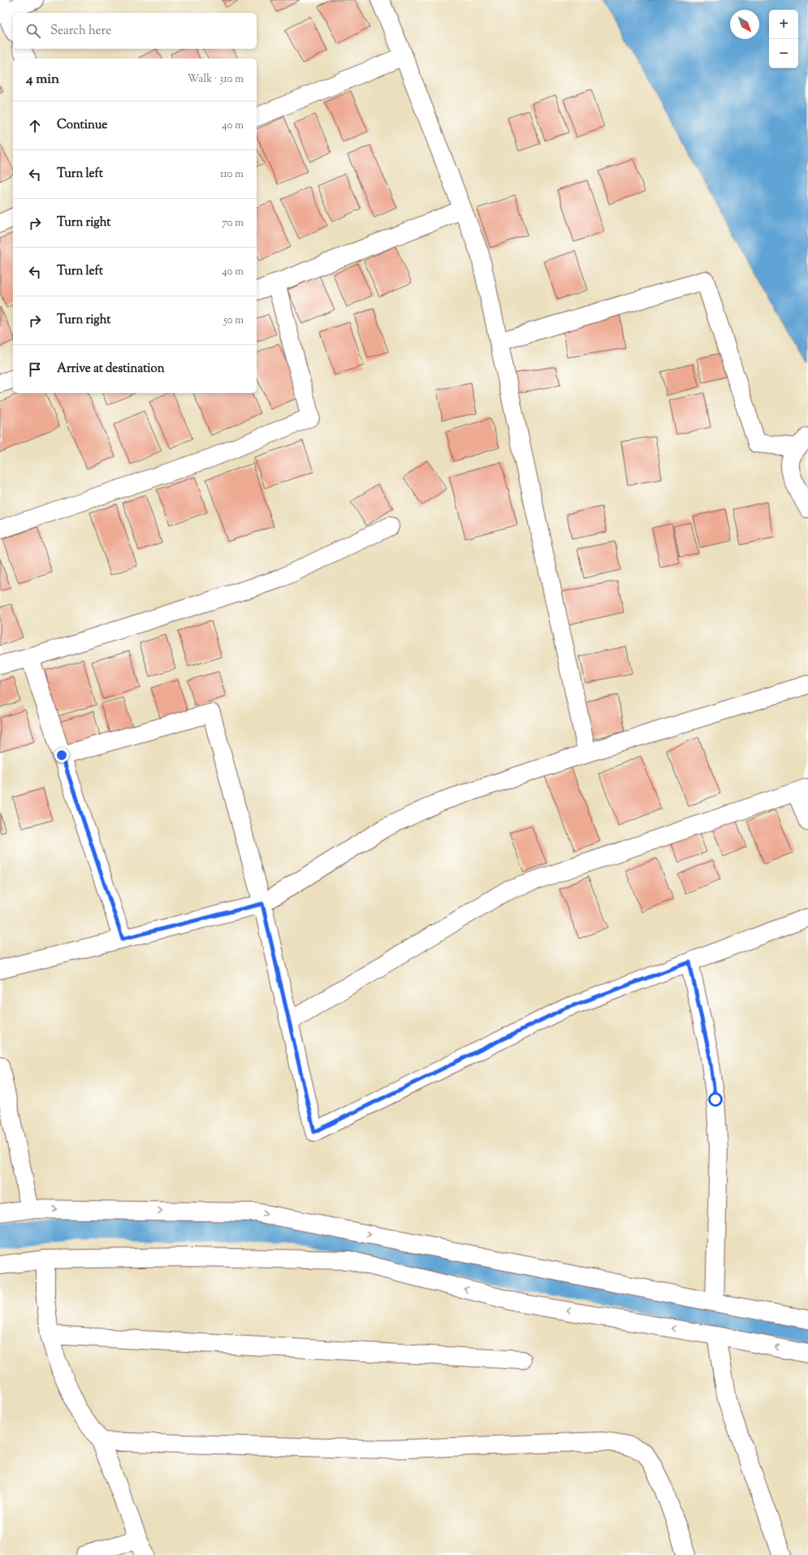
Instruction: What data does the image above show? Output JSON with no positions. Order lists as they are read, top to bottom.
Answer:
{
  "north": "bottom right",
  "page": {
    "map_buttons": ["+", "−"],
    "search": "Search here",
    "heading": ["4 min", "Walk · 310 m"],
    "list": [
      ["Continue", "40 m"],
      ["Turn left", "110 m"],
      ["Turn right", "70 m"],
      ["Turn left", "40 m"],
      ["Turn right", "50 m"],
      "Arrive at destination"
    ]
  }
}
